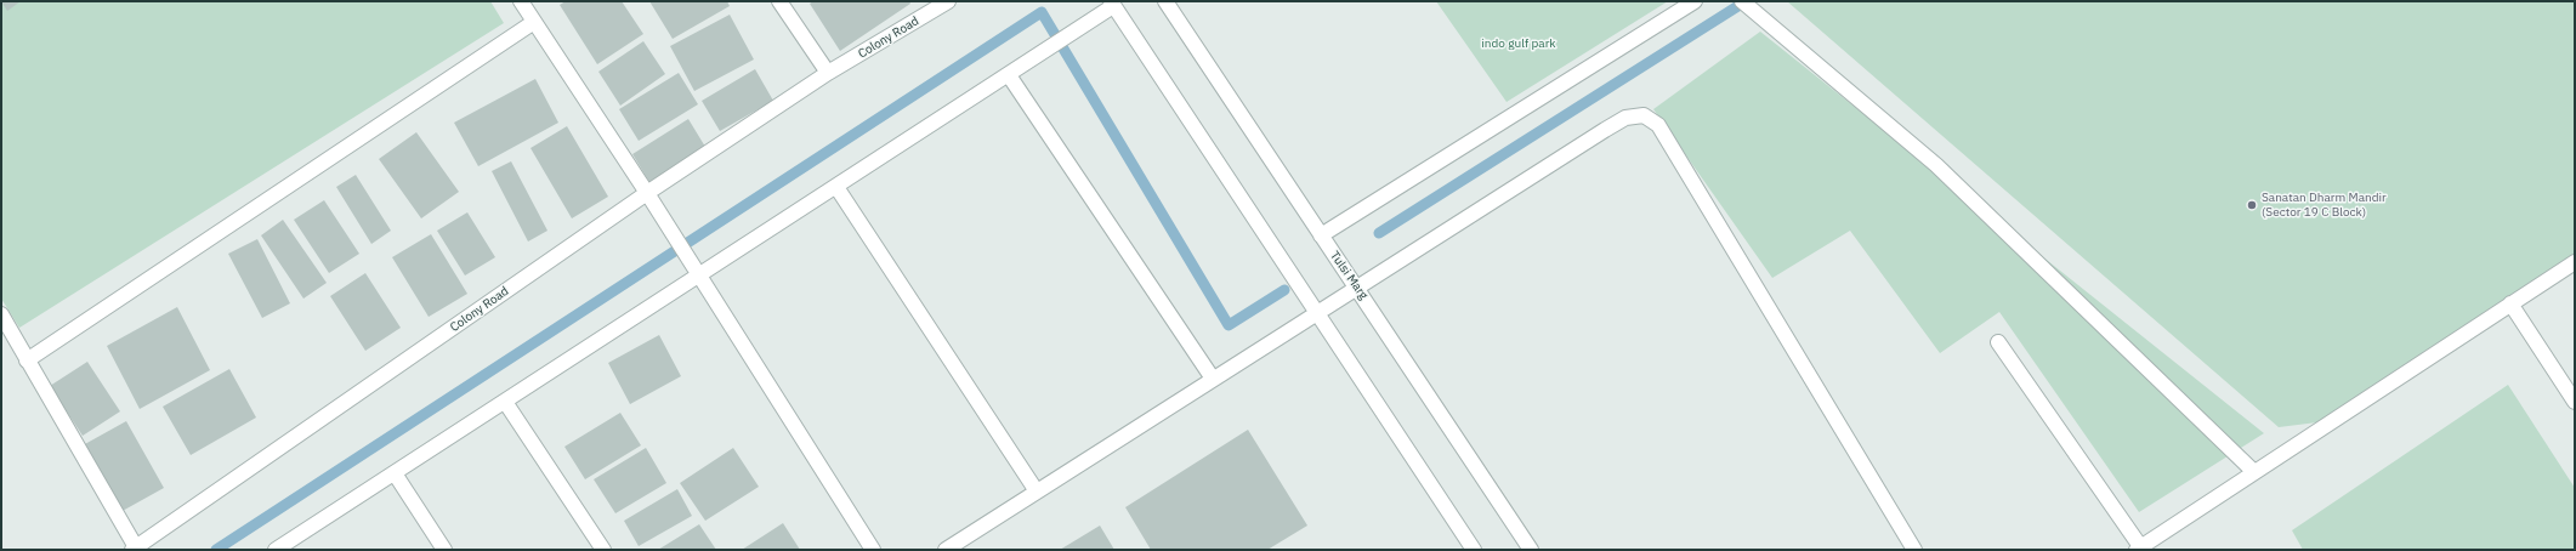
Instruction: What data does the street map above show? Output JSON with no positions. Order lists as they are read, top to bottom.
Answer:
{
  "streets": {
    "street": ["Colony Road", "Tulsi Marg"]
  },
  "parks": ["indo gulf park"],
  "places": ["Sanatan Dharm Mandir (Sector 19 C Block)"]
}
